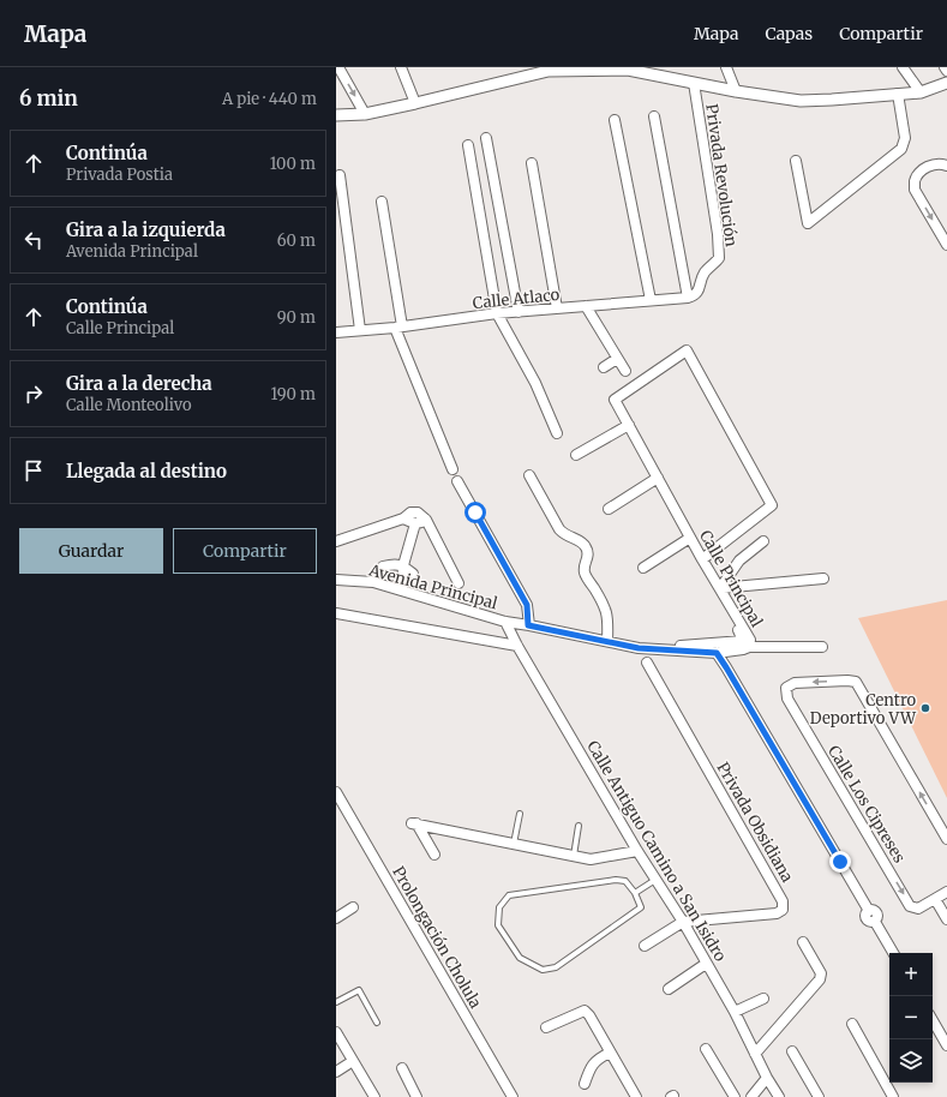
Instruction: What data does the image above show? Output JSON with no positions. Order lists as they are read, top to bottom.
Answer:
{
  "streets": {
    "street": [
      "Privada Revolución",
      "Calle Atlaco",
      "Calle Principal",
      "Avenida Principal",
      "Calle Los Cipreses",
      "Privada Obsidiana",
      "Calle Antiguo Camino a San Isidro",
      "Prolongación Cholula"
    ]
  },
  "crossings": [
    ["Privada Revolución", "Calle Atlaco"],
    ["Calle Principal", "Avenida Principal"],
    ["Avenida Principal", "Calle Antiguo Camino a San Isidro"],
    ["Privada Obsidiana", "Calle Antiguo Camino a San Isidro"]
  ],
  "places": ["Centro Deportivo VW"],
  "page": {
    "header": "Mapa",
    "nav": ["Mapa", "Capas", "Compartir"],
    "heading": ["6 min", "A pie · 440 m"],
    "list": [
      ["Continúa", "Privada Postia", "100 m"],
      ["Gira a la izquierda", "Avenida Principal", "60 m"],
      ["Continúa", "Calle Principal", "90 m"],
      ["Gira a la derecha", "Calle Monteolivo", "190 m"],
      "Llegada al destino"
    ],
    "buttons": ["Guardar", "Compartir"],
    "map_buttons": ["+", "−"]
  }
}
